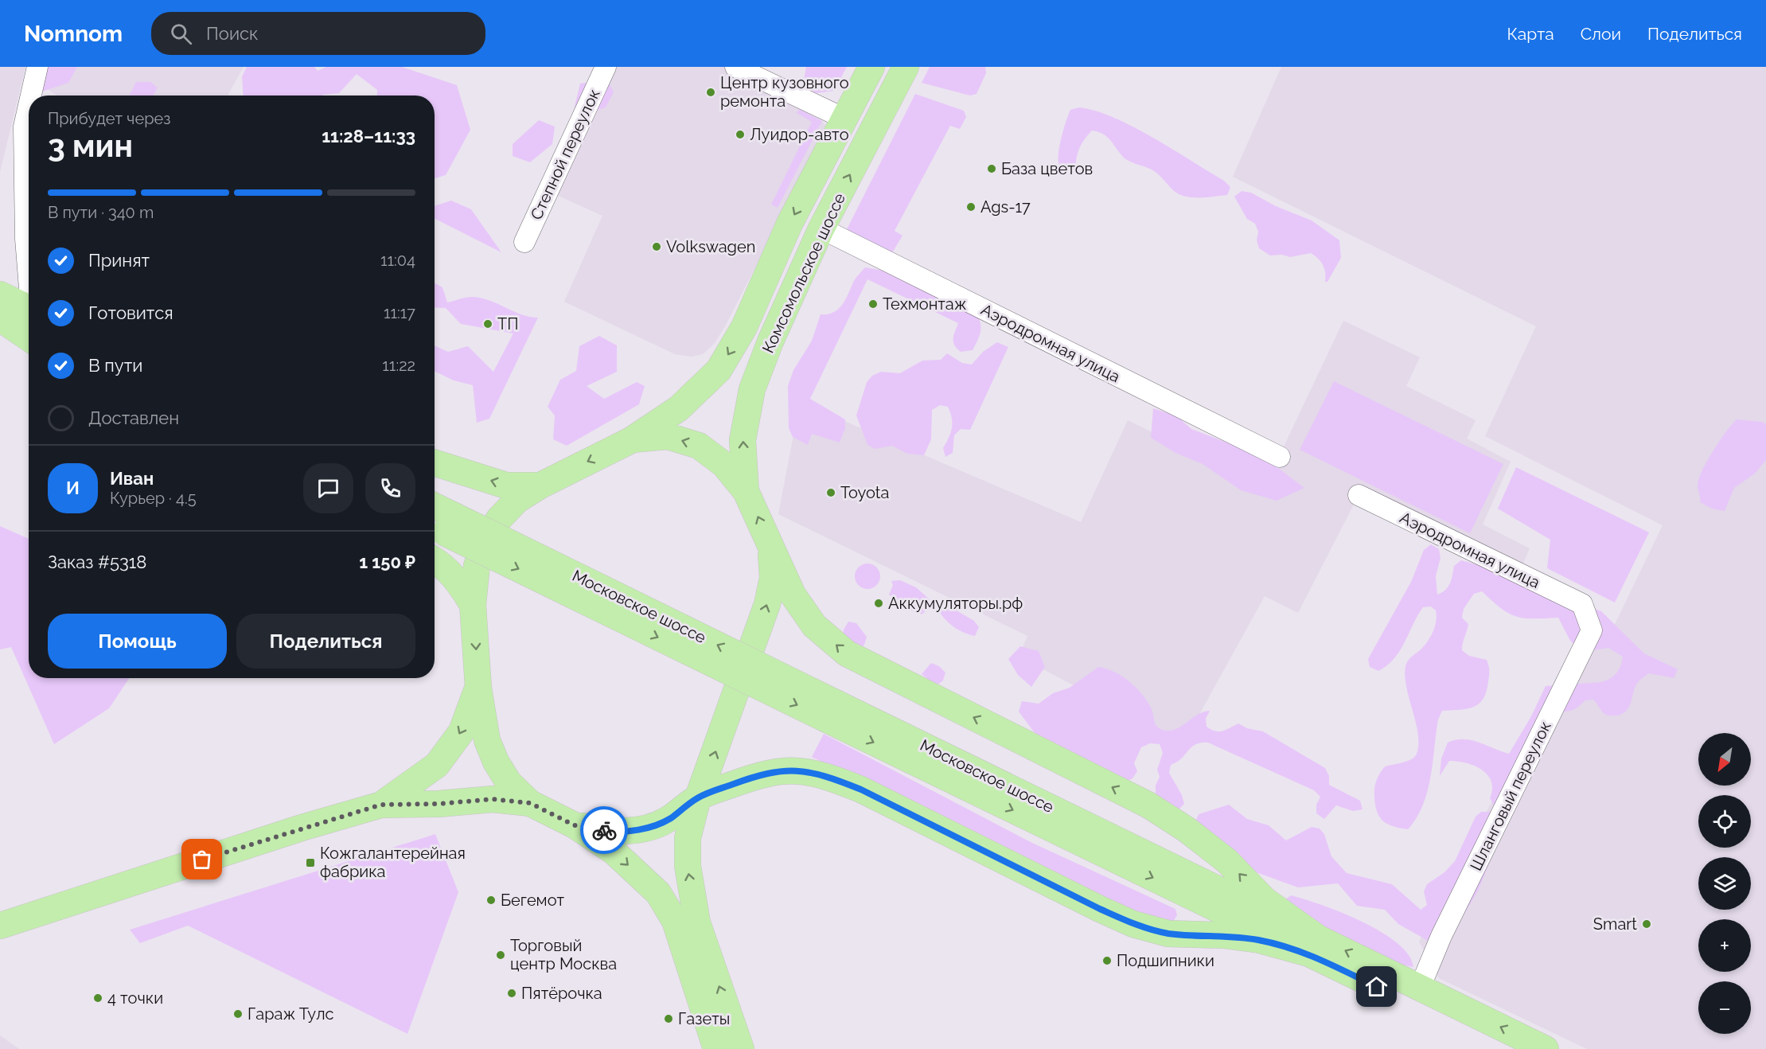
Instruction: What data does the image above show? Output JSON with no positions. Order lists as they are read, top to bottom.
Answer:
{
  "streets": {
    "main road": ["Комсомольское шоссе", "Московское шоссе"],
    "street": ["Степной переулок", "Аэродромная улица", "Шланговый переулок"]
  },
  "crossings": [
    ["Комсомольское шоссе", "Аэродромная улица"],
    ["Аэродромная улица", "Шланговый переулок"],
    ["Московское шоссе", "Шланговый переулок"]
  ],
  "places": {
    "other": [
      "Центр кузовного ремонта",
      "Луидор-авто",
      "База цветов",
      "Ags-17",
      "Volkswagen",
      "Техмонтаж",
      "ТП",
      "Toyota",
      "Аккумуляторы.рф",
      "Бегемот",
      "Smart",
      "Торговый центр Москва",
      "Подшипники",
      "Пятёрочка",
      "4 точки",
      "Гараж Тулс",
      "Газеты"
    ],
    "transit": ["Кожгалантерейная фабрика"]
  },
  "north": "bottom left",
  "page": {
    "header": "Nomnom",
    "search": "Поиск",
    "nav": ["Карта", "Слои", "Поделиться"],
    "heading": ["3 мин", "Прибудет через", "11:28–11:33"],
    "panel": [
      "Иван",
      "Курьер · 4.5",
      "Заказ #5318",
      "1 150 ₽"
    ],
    "bar": "В пути · 340 m",
    "list": [
      ["Принят", "11:04"],
      ["Готовится", "11:17"],
      ["В пути", "11:22"],
      "Доставлен"
    ],
    "round": "И",
    "buttons": ["Помощь", "Поделиться"],
    "map_buttons": ["+", "−"]
  }
}
